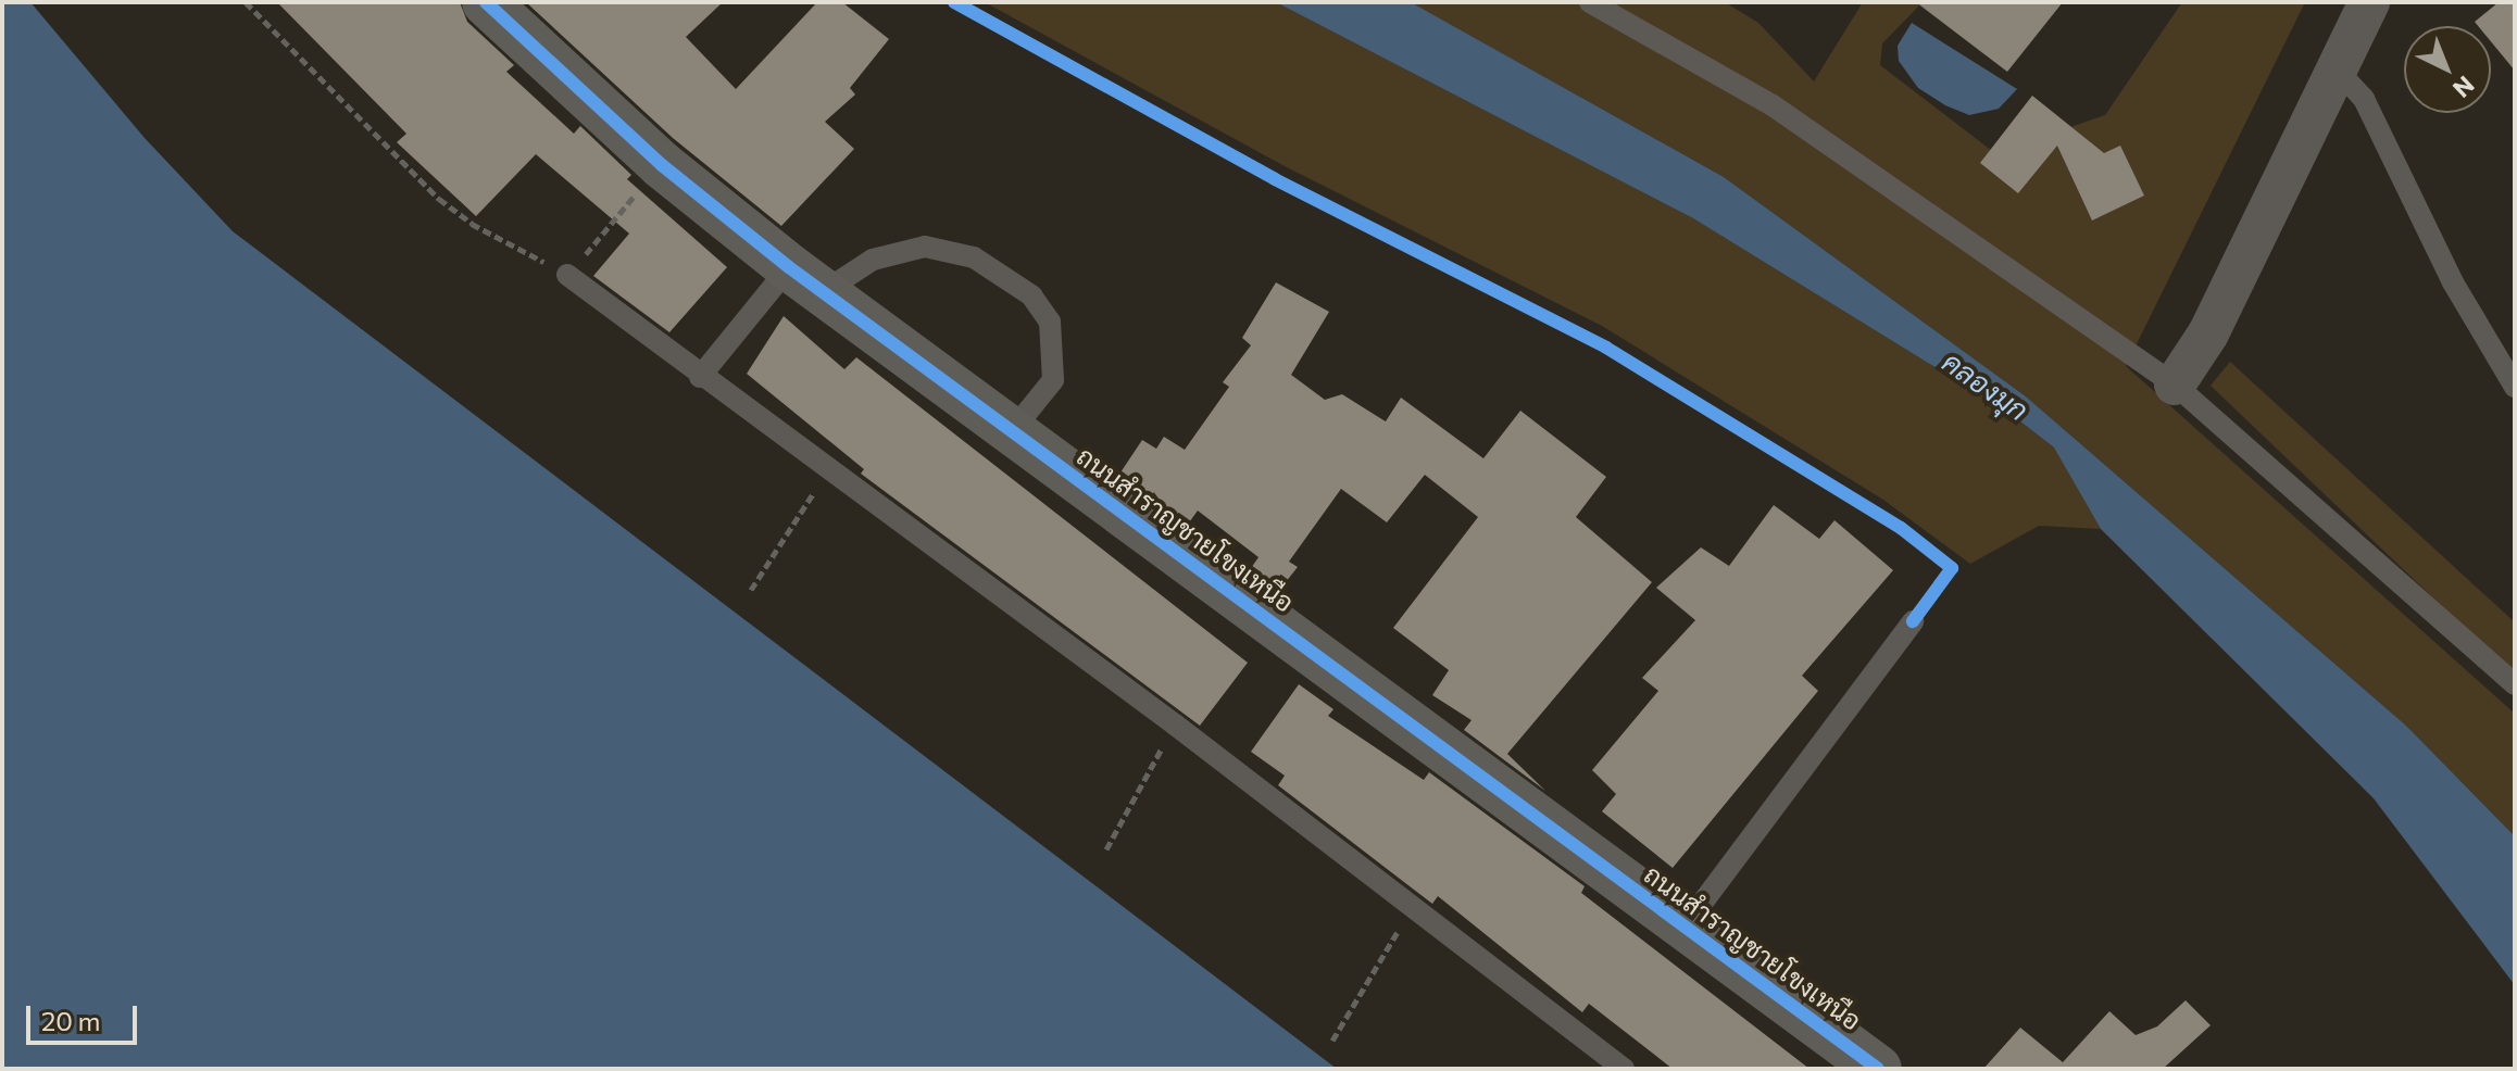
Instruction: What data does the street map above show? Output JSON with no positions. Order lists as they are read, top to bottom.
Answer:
{
  "streets": {
    "street": ["ถนนสำราญชายโขงเหนือ"]
  },
  "water": ["คลองมุก"],
  "scale_bar": "20 m",
  "north": "bottom right"
}
